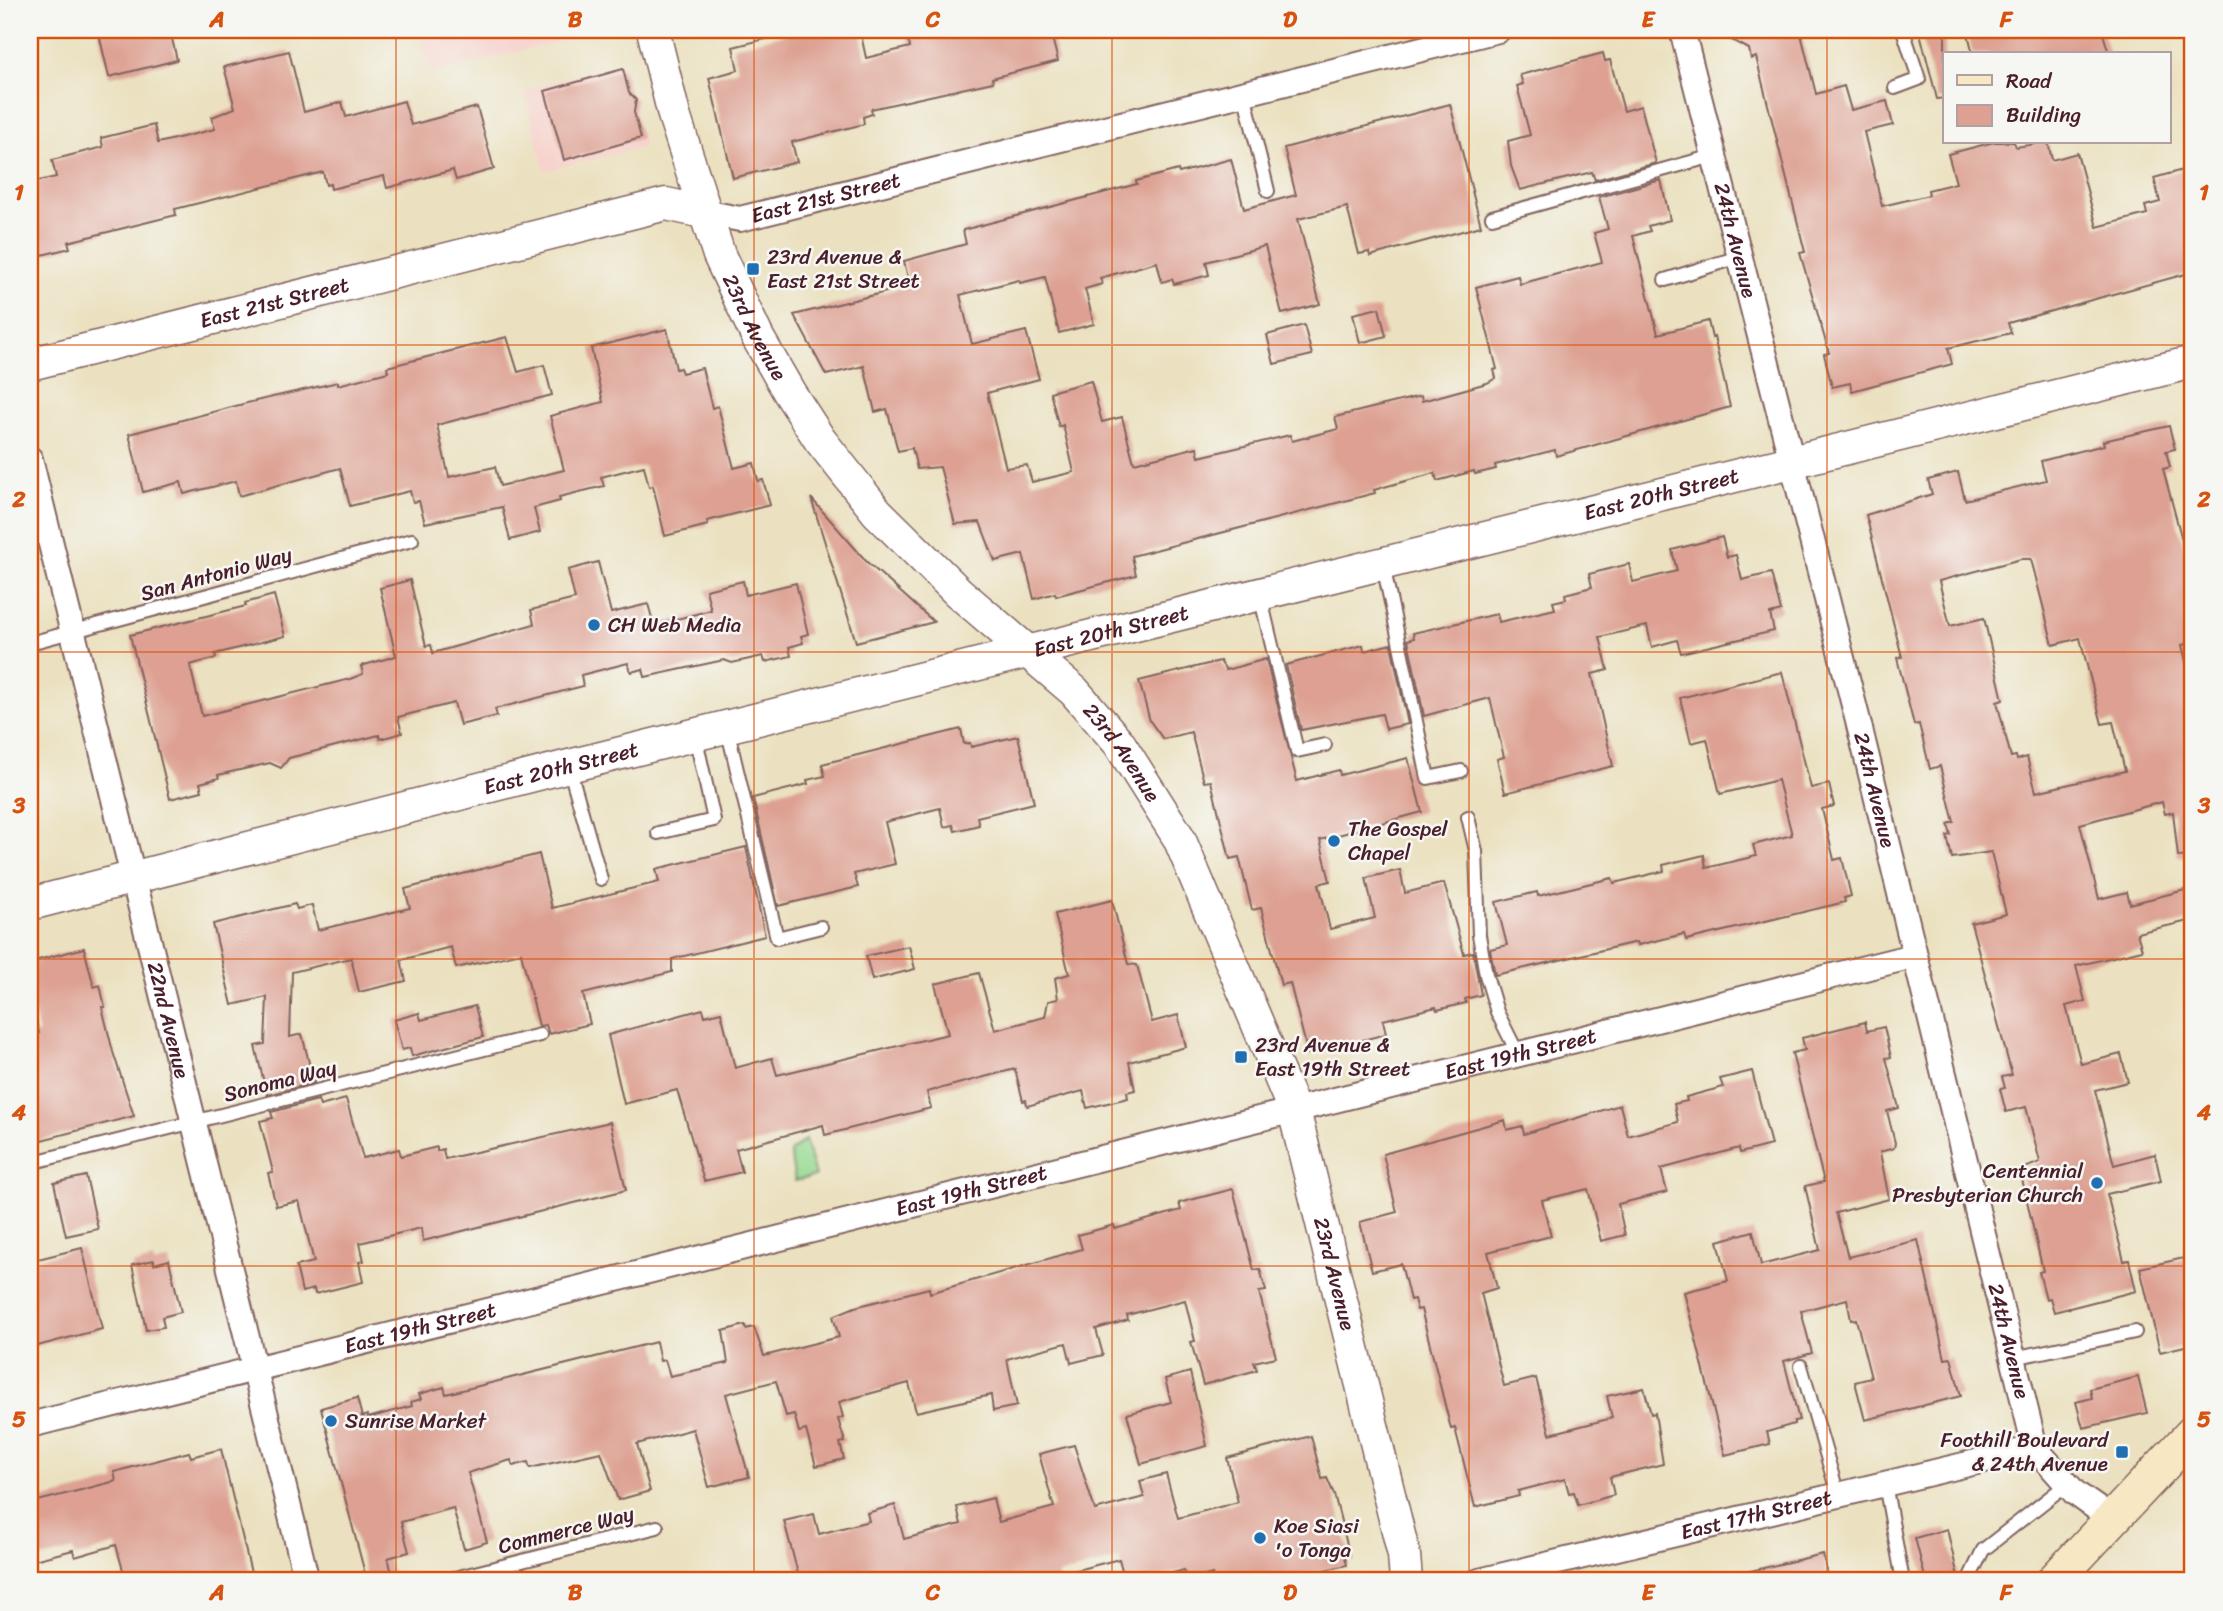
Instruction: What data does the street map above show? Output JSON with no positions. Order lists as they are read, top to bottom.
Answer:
{
  "streets": {
    "street": [
      "East 21st Street",
      "24th Avenue",
      "23rd Avenue",
      "East 20th Street",
      "22nd Avenue",
      "East 19th Street",
      "East 17th Street"
    ],
    "lane": ["San Antonio Way", "Sonoma Way", "Commerce Way"]
  },
  "crossings": [
    ["East 21st Street", "23rd Avenue"],
    ["24th Avenue", "East 20th Street"],
    ["24th Avenue", "East 19th Street"],
    ["24th Avenue", "East 17th Street"],
    ["23rd Avenue", "East 20th Street"],
    ["23rd Avenue", "East 19th Street"],
    ["East 20th Street", "22nd Avenue"],
    ["San Antonio Way", "22nd Avenue"],
    ["22nd Avenue", "East 19th Street"],
    ["22nd Avenue", "Sonoma Way"]
  ],
  "places": {
    "transit": ["23rd Avenue & East 21st Street", "23rd Avenue & East 19th Street", "Foothill Boulevard & 24th Avenue"],
    "other": [
      "CH Web Media",
      "The Gospel Chapel",
      "Centennial Presbyterian Church",
      "Sunrise Market",
      "Koe Siasi 'o Tonga"
    ]
  },
  "legend": ["Road", "Building"],
  "grid": {
    "columns": [
      "A",
      "B",
      "C",
      "D",
      "E",
      "F"
    ],
    "rows": [
      "1",
      "2",
      "3",
      "4",
      "5"
    ]
  }
}
